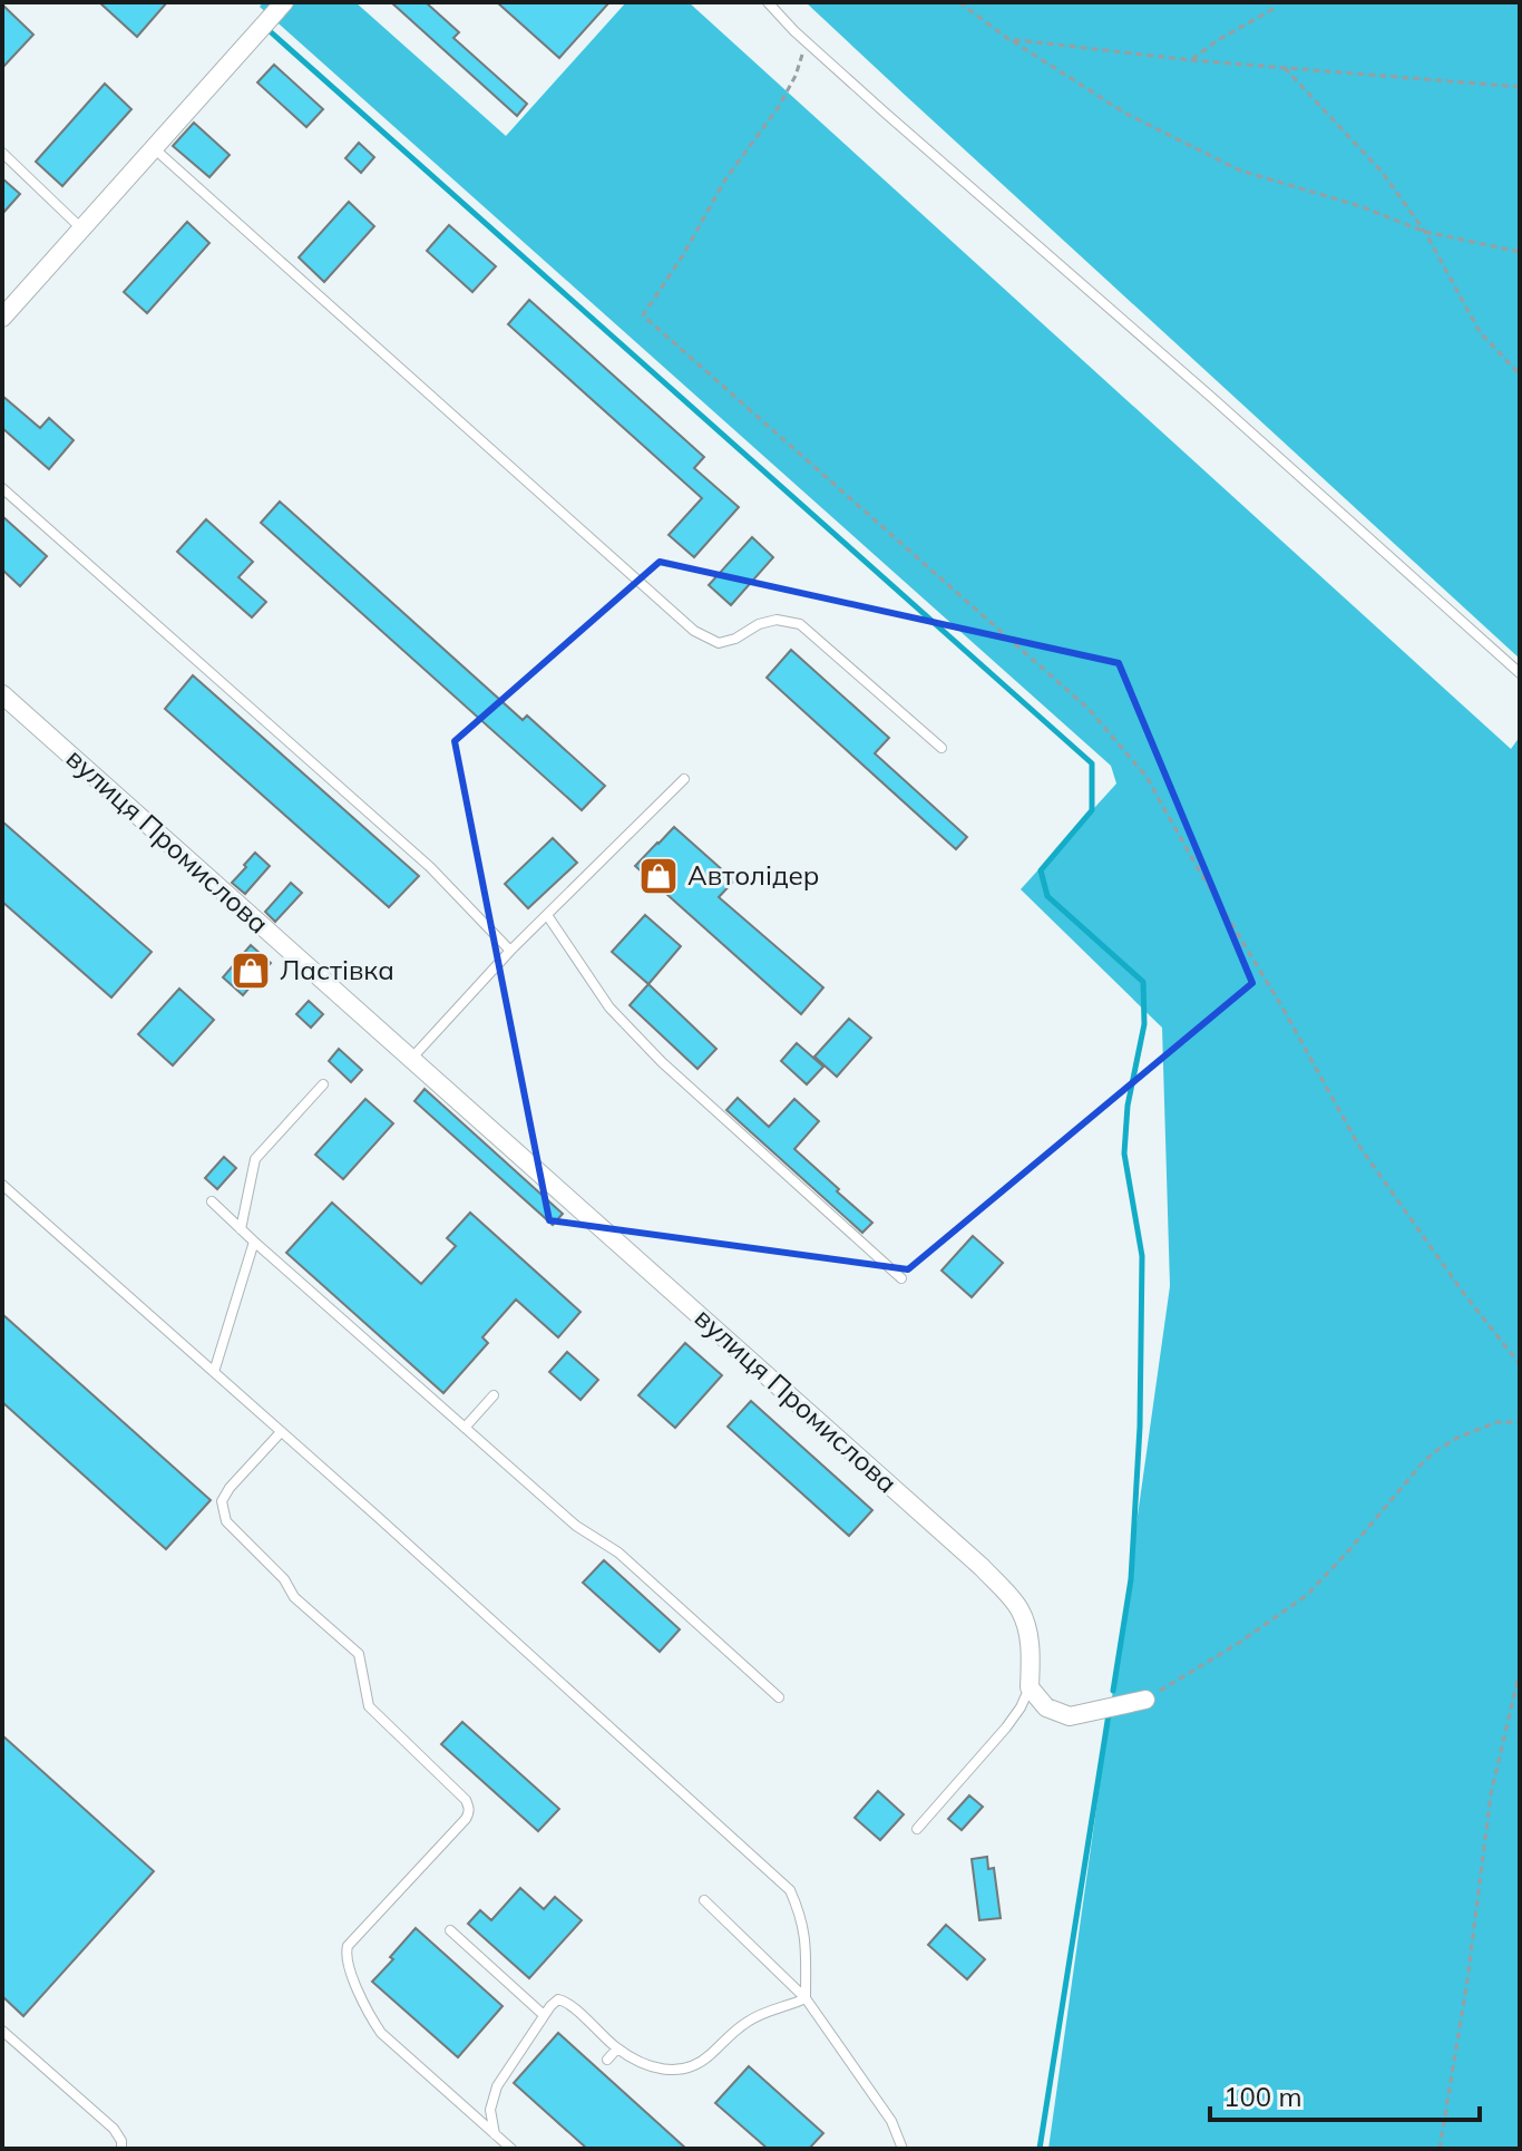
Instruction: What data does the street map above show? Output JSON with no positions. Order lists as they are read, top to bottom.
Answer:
{
  "streets": {
    "street": ["вулиця Промислова"]
  },
  "places": {
    "shop": ["Автолідер", "Ластівка"]
  },
  "scale_bar": "100 m"
}
